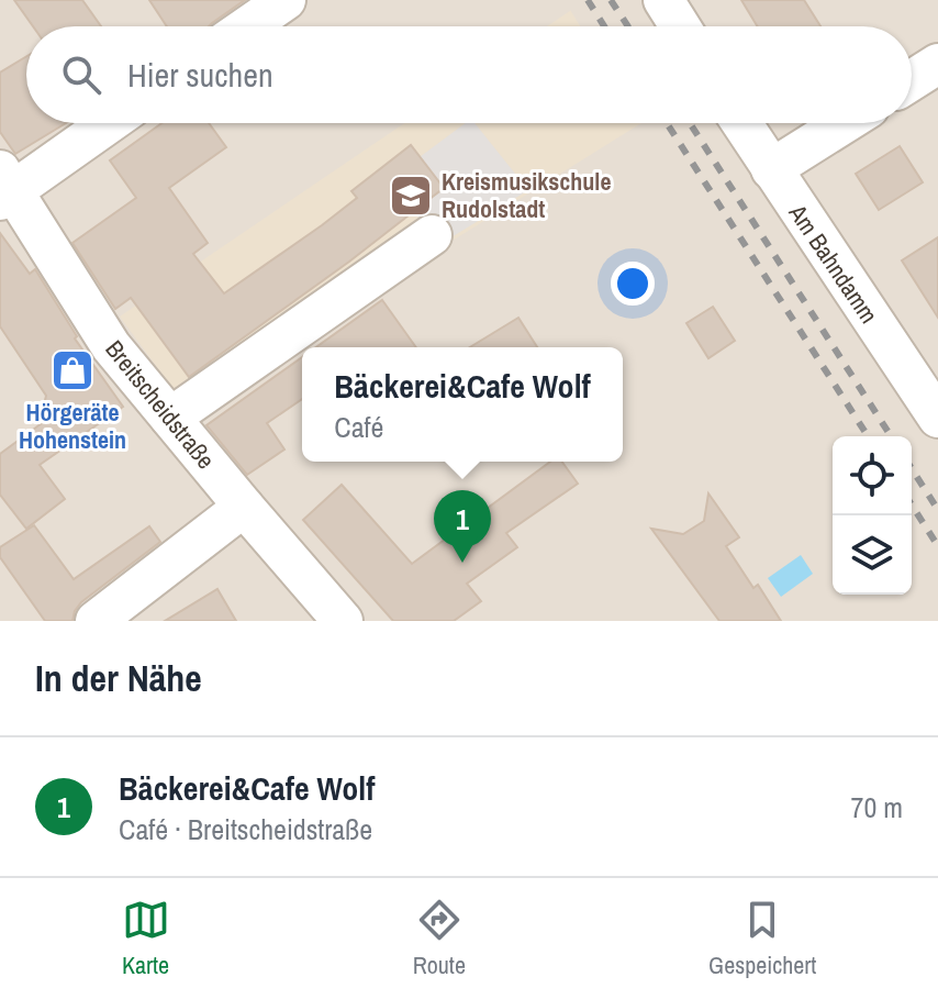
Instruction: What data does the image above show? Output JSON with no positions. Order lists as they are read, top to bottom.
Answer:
{
  "streets": {
    "street": ["Am Bahndamm", "Breitscheidstraße"]
  },
  "places": {
    "school or university": ["Kreismusikschule Rudolstadt"],
    "shop": ["Hörgeräte Hohenstein"]
  },
  "page": {
    "search": "Hier suchen",
    "popup": ["Bäckerei&Cafe Wolf", "Café"],
    "pins": "1",
    "heading": "In der Nähe",
    "list": [
      {
        "mark": "1",
        "name": "Bäckerei&Cafe Wolf",
        "note": "Café · Breitscheidstraße",
        "value": "70 m"
      }
    ],
    "nav": ["Karte", "Route", "Gespeichert"]
  }
}
